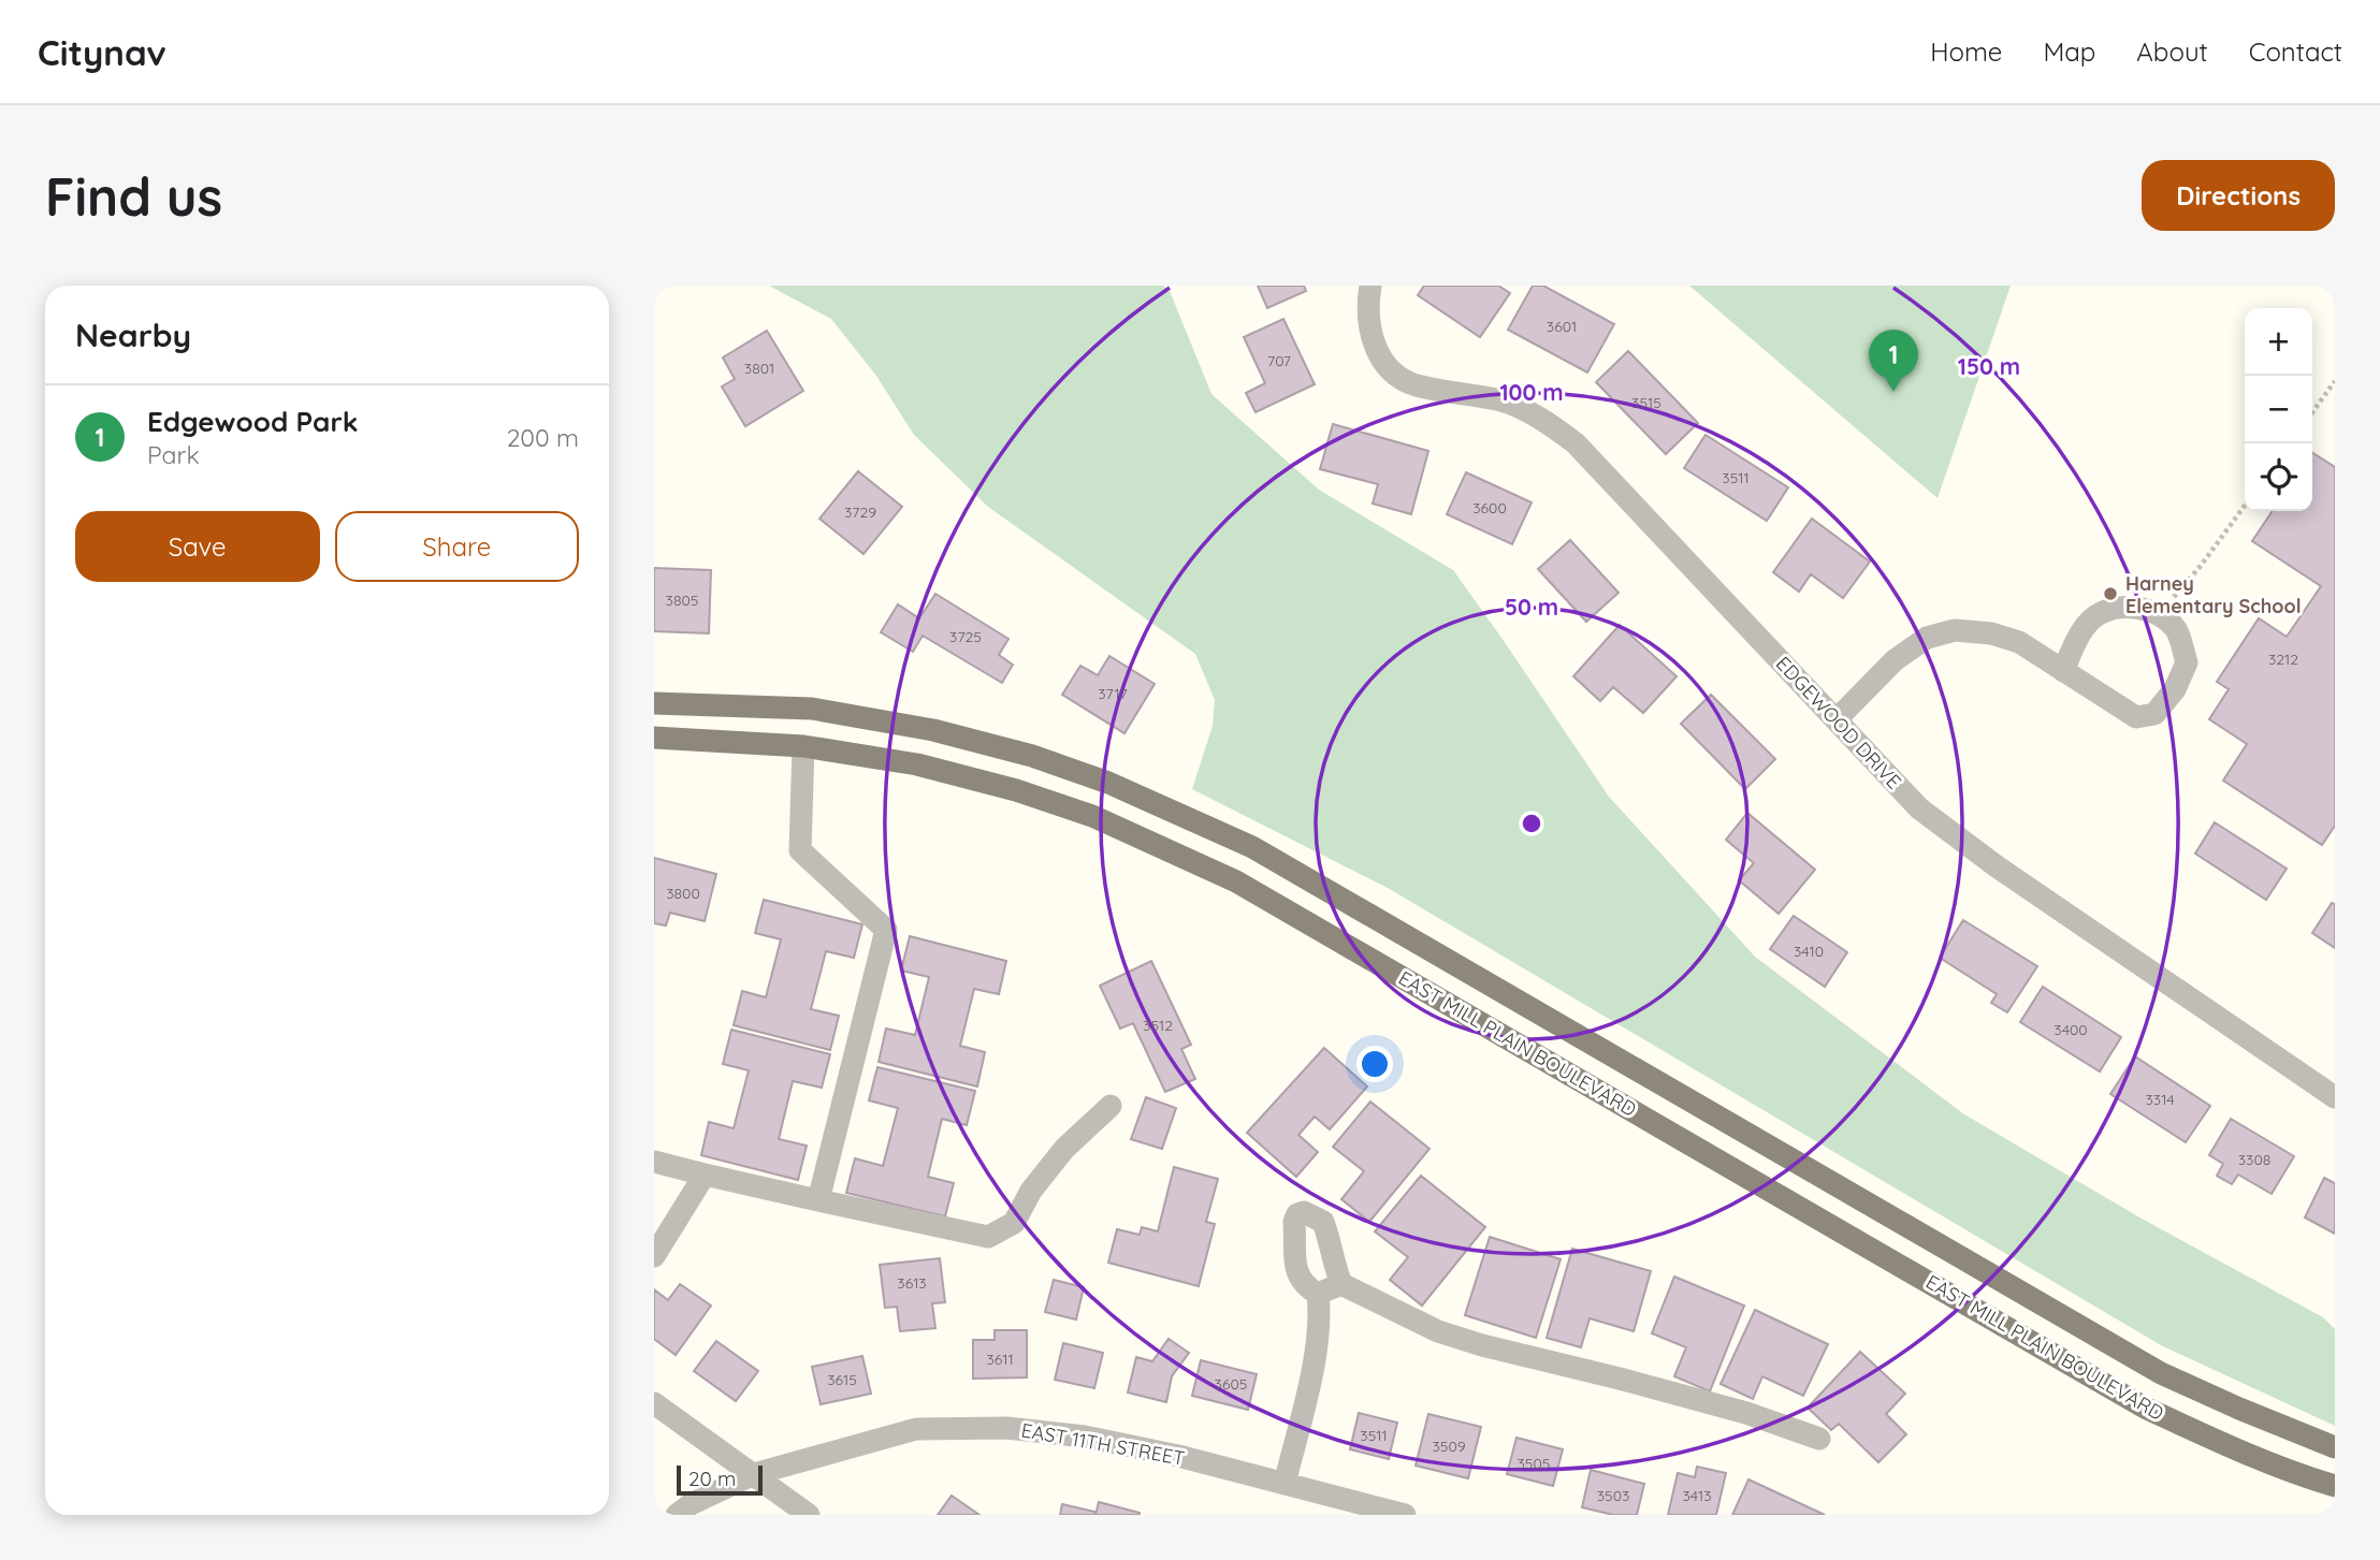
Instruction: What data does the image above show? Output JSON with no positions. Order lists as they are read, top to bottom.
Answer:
{
  "streets": {
    "main road": ["EAST MILL PLAIN BOULEVARD"],
    "street": ["EDGEWOOD DRIVE", "EAST 11TH STREET"]
  },
  "places": ["Harney Elementary School"],
  "house_numbers": [
    "3601",
    "707",
    "3801",
    "3515",
    "3511",
    "3600",
    "3729",
    "3805",
    "3725",
    "3212",
    "3717",
    "3800",
    "3410",
    "3512",
    "3400",
    "3314",
    "3308",
    "3613",
    "3611",
    "3615",
    "3605",
    "3511",
    "3509",
    "3505",
    "3503",
    "3413"
  ],
  "scale_bar": "20 m",
  "page": {
    "header": "Citynav",
    "nav": [
      "Home",
      "Map",
      "About",
      "Contact"
    ],
    "buttons": [
      "Directions",
      ["Save", "Share"]
    ],
    "title": "Find us",
    "heading": "Nearby",
    "map_buttons": ["+", "−"],
    "pins": "1",
    "list": [
      {
        "mark": "1",
        "name": "Edgewood Park",
        "note": "Park",
        "value": "200 m"
      }
    ],
    "scale": "20 m"
  },
  "rings": ["150 m", "100 m", "50 m"]
}
